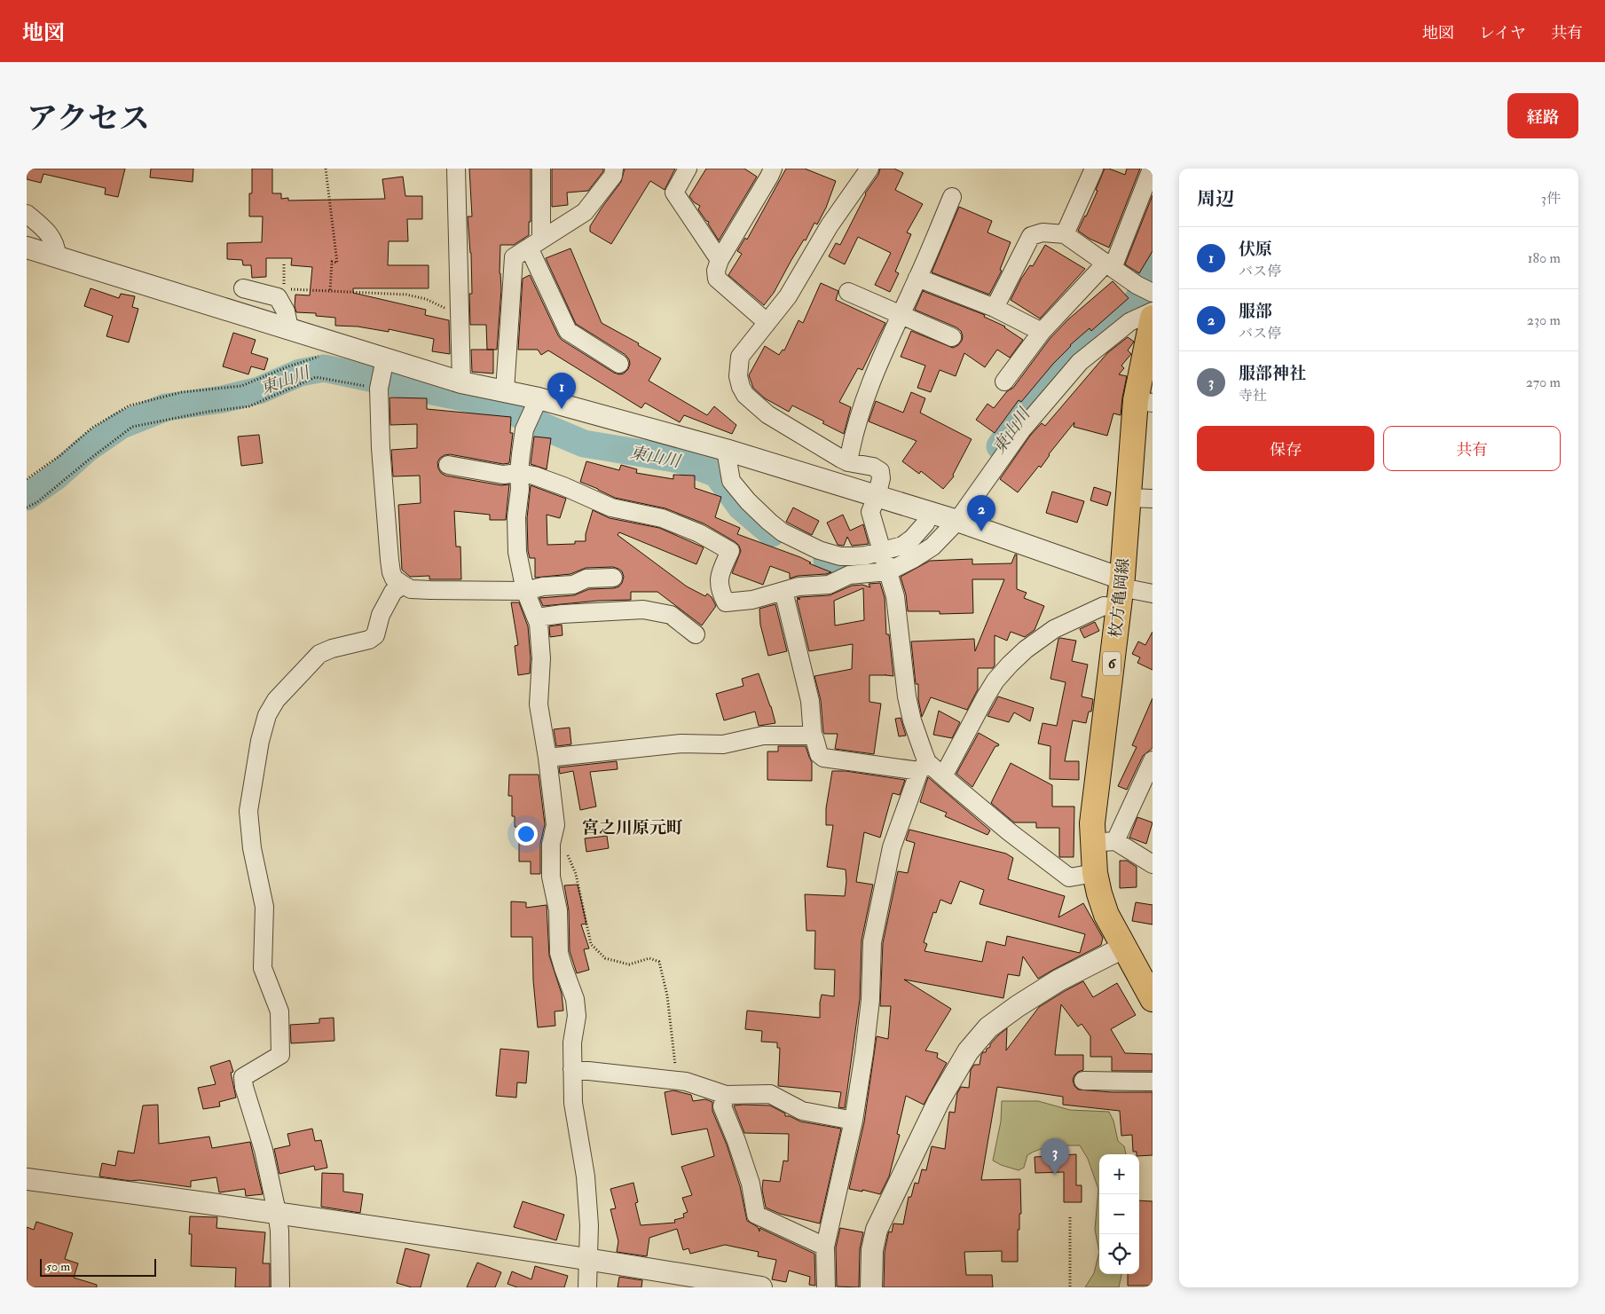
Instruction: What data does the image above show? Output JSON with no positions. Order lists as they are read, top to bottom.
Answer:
{
  "streets": {
    "main road": ["枚方亀岡線", "6"]
  },
  "districts": ["宮之川原元町"],
  "water": ["東山川"],
  "scale_bar": "50 m",
  "page": {
    "header": "地図",
    "nav": ["地図", "レイヤ", "共有"],
    "title": "アクセス",
    "buttons": [
      "経路",
      ["保存", "共有"]
    ],
    "heading": ["周辺", "3件"],
    "list": [
      {
        "mark": "1",
        "name": "伏原",
        "note": "バス停",
        "value": "180 m"
      },
      {
        "mark": "2",
        "name": "服部",
        "note": "バス停",
        "value": "230 m"
      },
      {
        "mark": "3",
        "name": "服部神社",
        "note": "寺社",
        "value": "270 m"
      }
    ],
    "pins": ["1", "2", "3"],
    "map_buttons": ["+", "−"],
    "scale": "50 m"
  }
}
